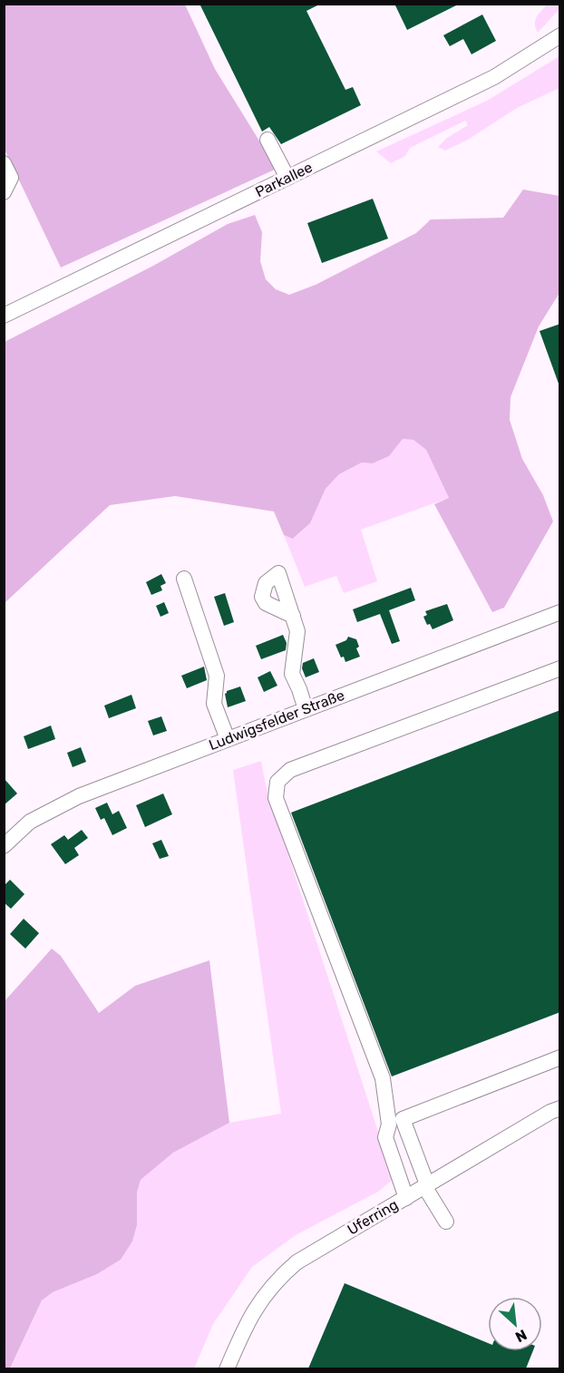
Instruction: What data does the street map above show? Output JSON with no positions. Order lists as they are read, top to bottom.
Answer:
{
  "streets": {
    "street": ["Parkallee", "Ludwigsfelder Straße", "Uferring"]
  },
  "north": "bottom right"
}
